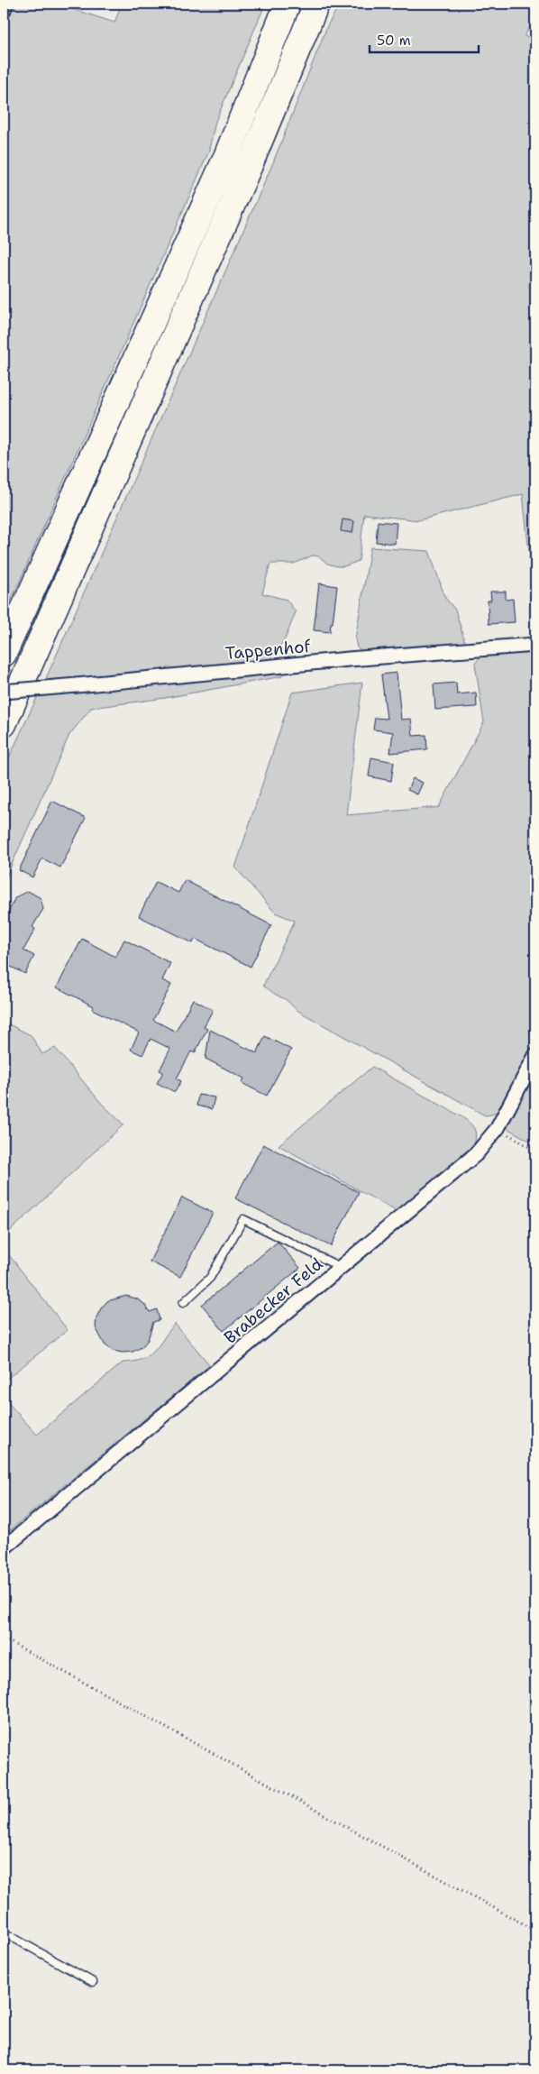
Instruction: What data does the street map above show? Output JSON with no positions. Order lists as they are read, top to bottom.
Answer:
{
  "streets": {
    "street": ["Tappenhof", "Brabecker Feld"]
  },
  "scale_bar": "50 m"
}
